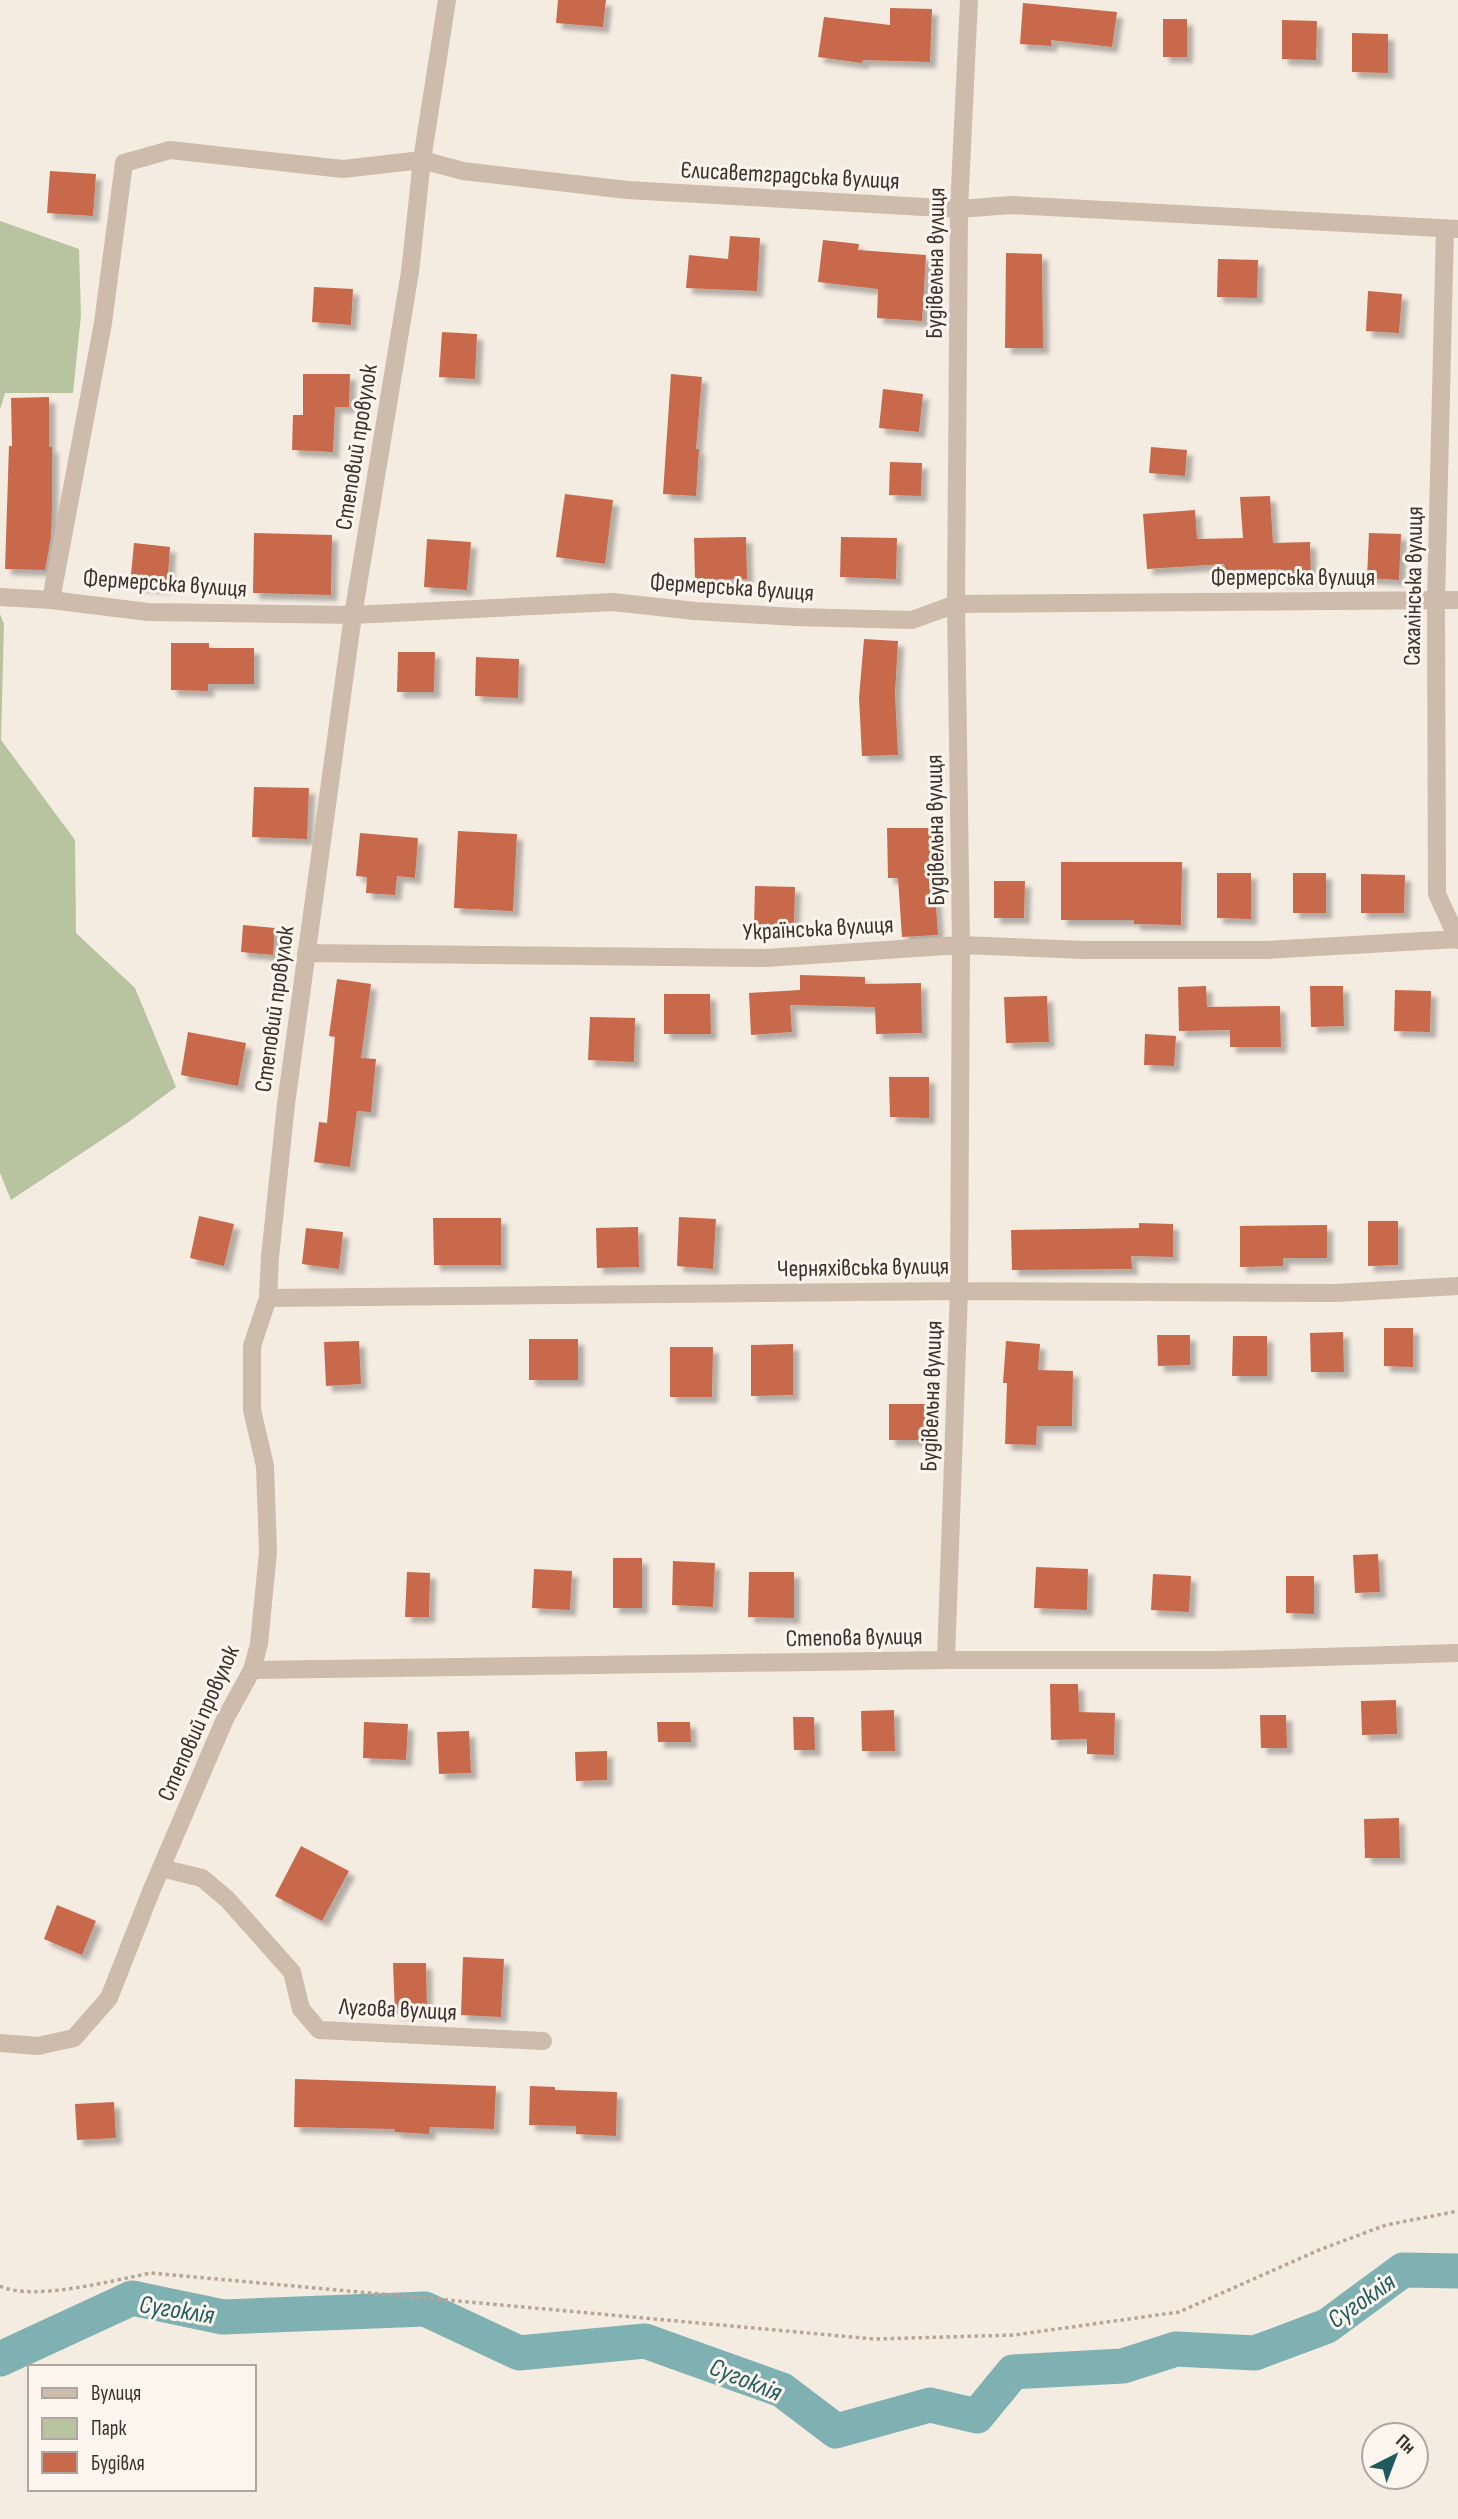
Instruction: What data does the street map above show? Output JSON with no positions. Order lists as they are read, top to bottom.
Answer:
{
  "streets": {
    "street": [
      "Єлисаветградська вулиця",
      "Будівельна вулиця",
      "Степовий провулок",
      "Фермерська вулиця",
      "Сахалінська вулиця",
      "Українська вулиця",
      "Черняхівська вулиця",
      "Степова вулиця",
      "Лугова вулиця"
    ]
  },
  "crossings": [
    ["Єлисаветградська вулиця", "Будівельна вулиця"],
    ["Єлисаветградська вулиця", "Степовий провулок"],
    ["Єлисаветградська вулиця", "Фермерська вулиця"],
    ["Єлисаветградська вулиця", "Сахалінська вулиця"],
    ["Будівельна вулиця", "Фермерська вулиця"],
    ["Будівельна вулиця", "Українська вулиця"],
    ["Будівельна вулиця", "Черняхівська вулиця"],
    ["Будівельна вулиця", "Степова вулиця"],
    ["Степовий провулок", "Фермерська вулиця"],
    ["Степовий провулок", "Українська вулиця"],
    ["Степовий провулок", "Черняхівська вулиця"],
    ["Степовий провулок", "Степова вулиця"],
    ["Степовий провулок", "Лугова вулиця"],
    ["Фермерська вулиця", "Сахалінська вулиця"],
    ["Сахалінська вулиця", "Українська вулиця"]
  ],
  "water": ["Сугоклія"],
  "legend": ["Вулиця", "Парк", "Будівля"],
  "north": "top right"
}
